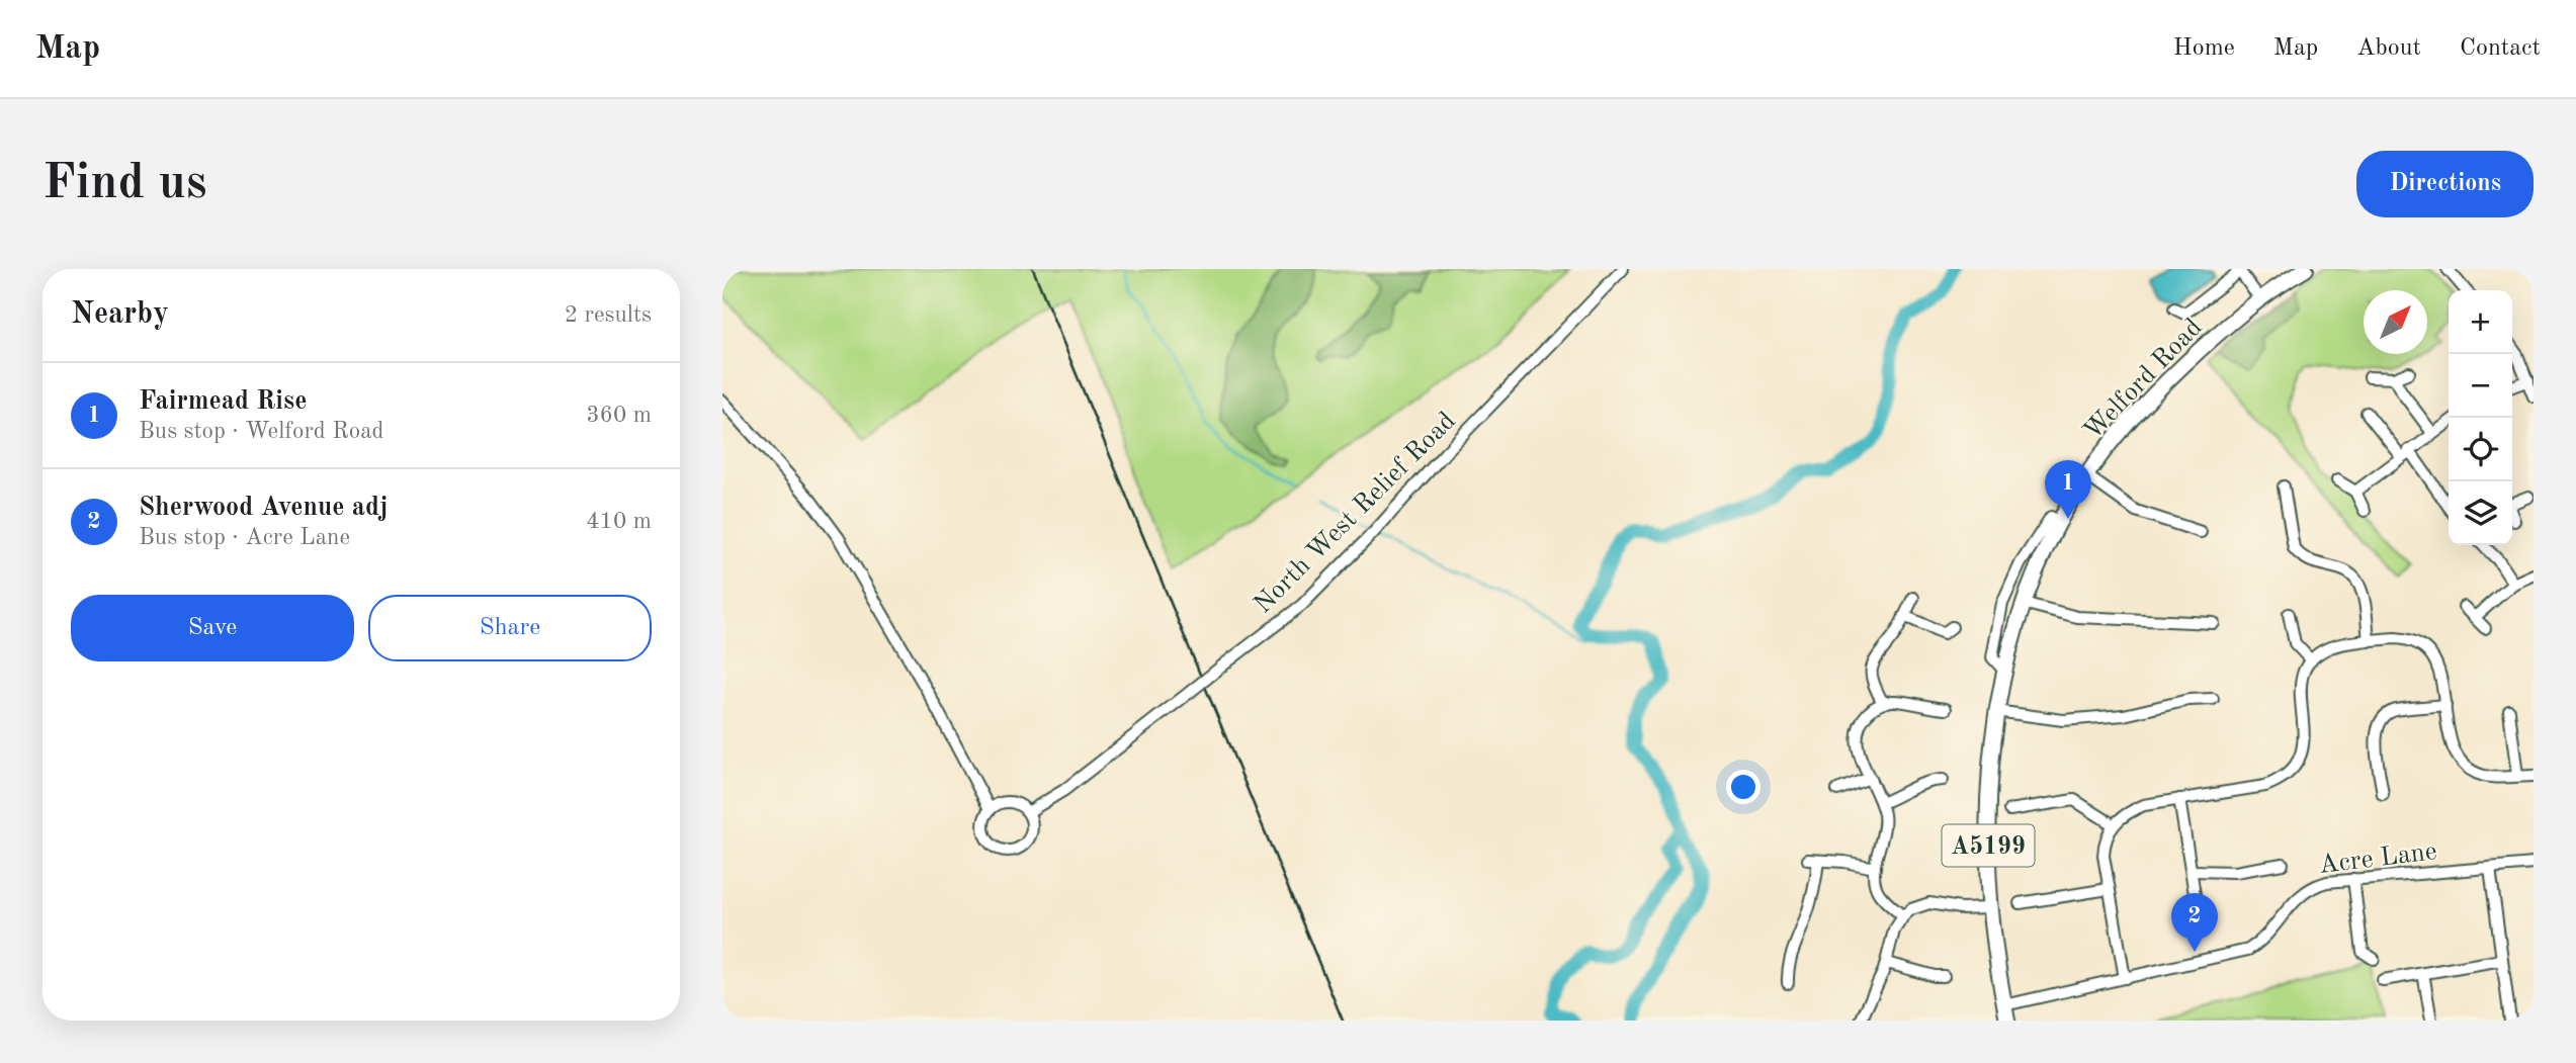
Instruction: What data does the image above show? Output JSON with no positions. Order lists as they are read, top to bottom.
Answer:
{
  "streets": {
    "main road": ["Welford Road", "A5199"],
    "street": ["North West Relief Road", "Acre Lane"]
  },
  "crossings": [
    ["Welford Road", "Acre Lane"]
  ],
  "north": "top right",
  "page": {
    "header": "Map",
    "nav": [
      "Home",
      "Map",
      "About",
      "Contact"
    ],
    "buttons": [
      "Directions",
      ["Save", "Share"]
    ],
    "title": "Find us",
    "heading": ["Nearby", "2 results"],
    "map_buttons": ["+", "−"],
    "list": [
      {
        "mark": "1",
        "name": "Fairmead Rise",
        "note": "Bus stop · Welford Road",
        "value": "360 m"
      },
      {
        "mark": "2",
        "name": "Sherwood Avenue adj",
        "note": "Bus stop · Acre Lane",
        "value": "410 m"
      }
    ],
    "pins": ["1", "2"]
  }
}
